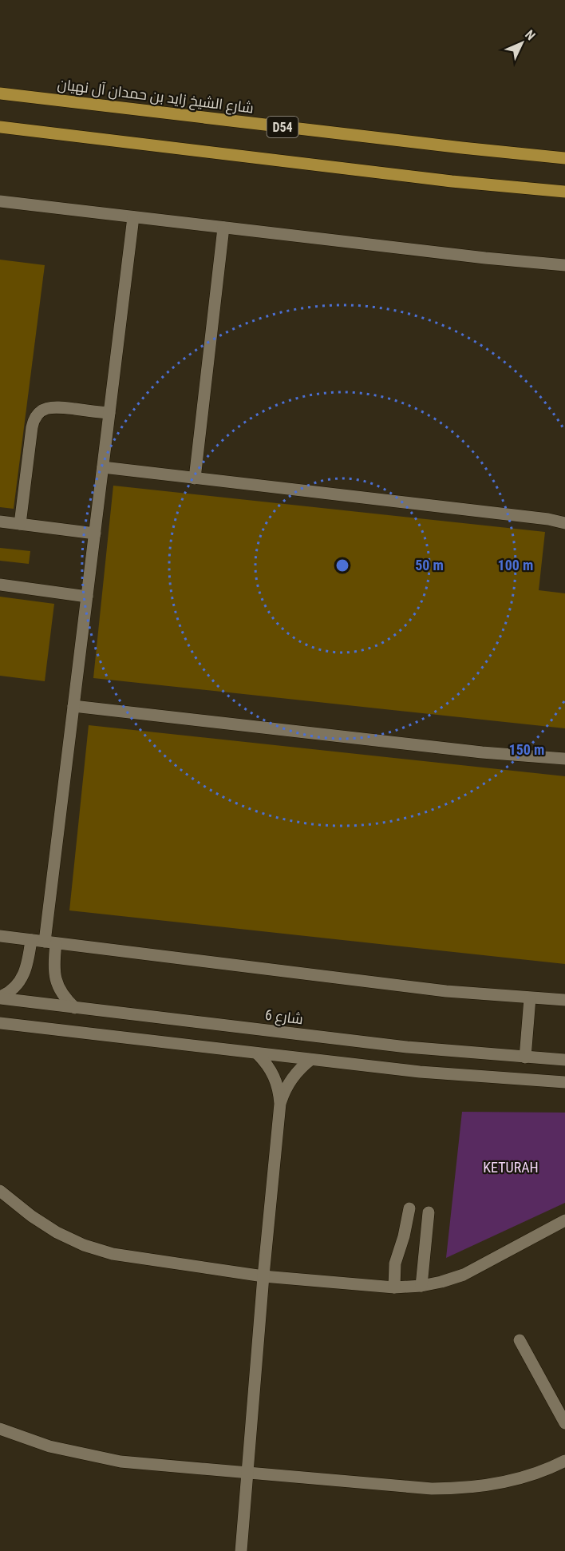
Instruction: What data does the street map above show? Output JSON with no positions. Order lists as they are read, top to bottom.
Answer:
{
  "streets": {
    "main road": ["شارع الشيخ زايد بن حمدان آل نهيان", "D54"],
    "street": ["شارع 6"]
  },
  "parks": ["KETURAH"],
  "north": "top right",
  "rings": ["50 m", "100 m", "150 m"]
}
